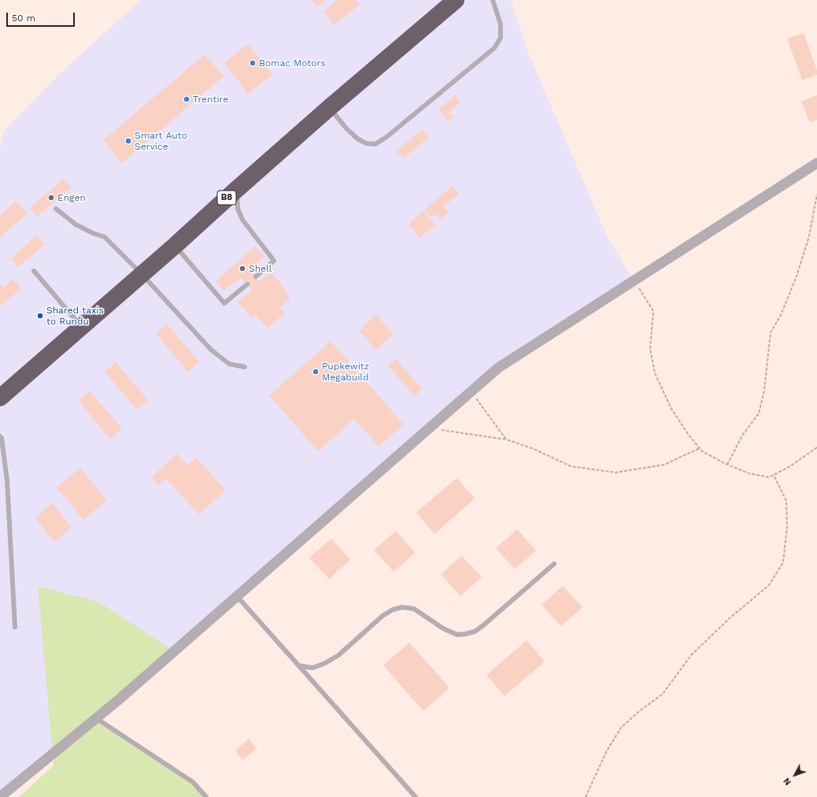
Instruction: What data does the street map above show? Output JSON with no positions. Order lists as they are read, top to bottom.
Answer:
{
  "streets": {
    "highway": ["B8"]
  },
  "places": [
    "Bomac Motors",
    "Trentire",
    "Smart Auto Service",
    "Engen",
    "Shell",
    "Shared taxis to Rundu",
    "Pupkewitz Megabuild"
  ],
  "scale_bar": "50 m",
  "north": "bottom left"
}
